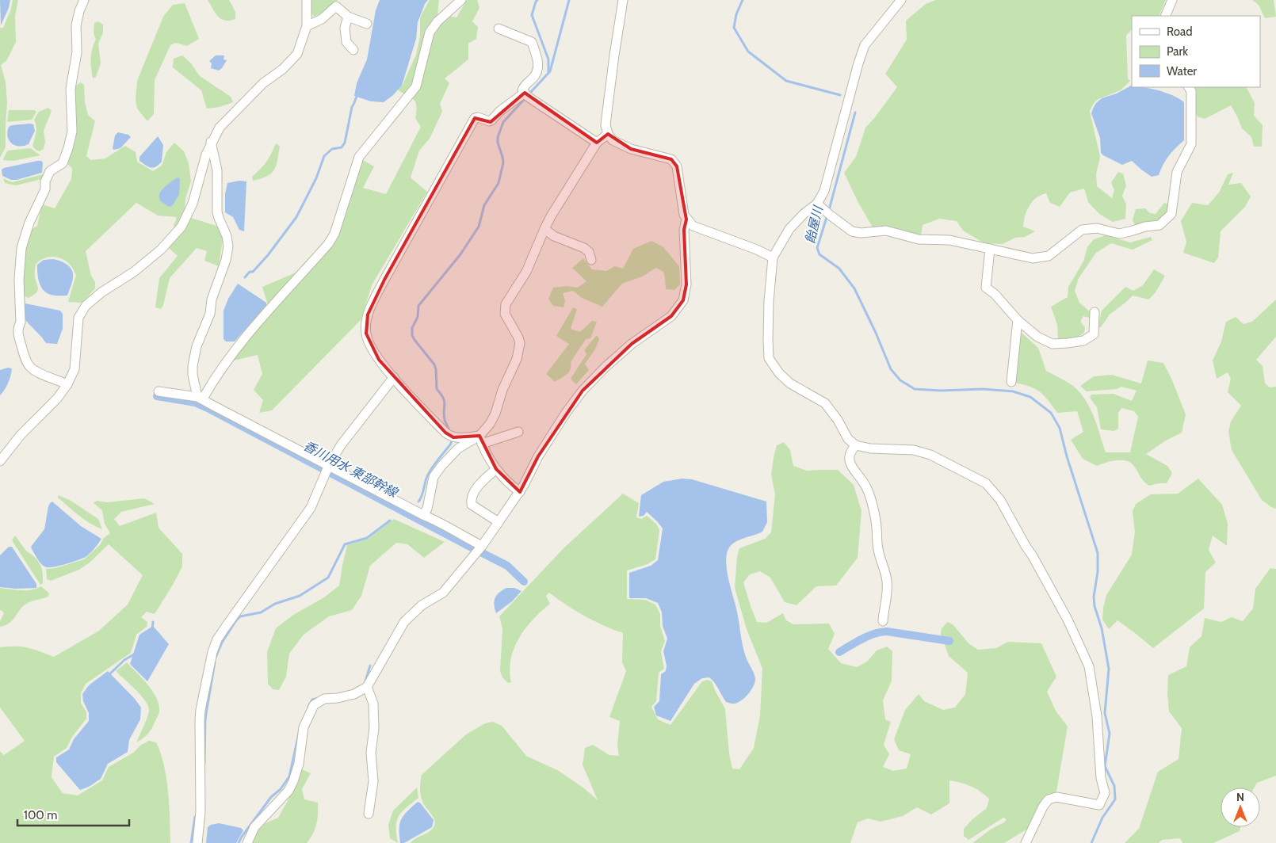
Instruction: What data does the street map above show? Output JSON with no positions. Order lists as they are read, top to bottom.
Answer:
{
  "water": ["飴屋川", "香川用水 東部幹線"],
  "legend": ["Road", "Park", "Water"],
  "scale_bar": "100 m",
  "north": "top"
}
